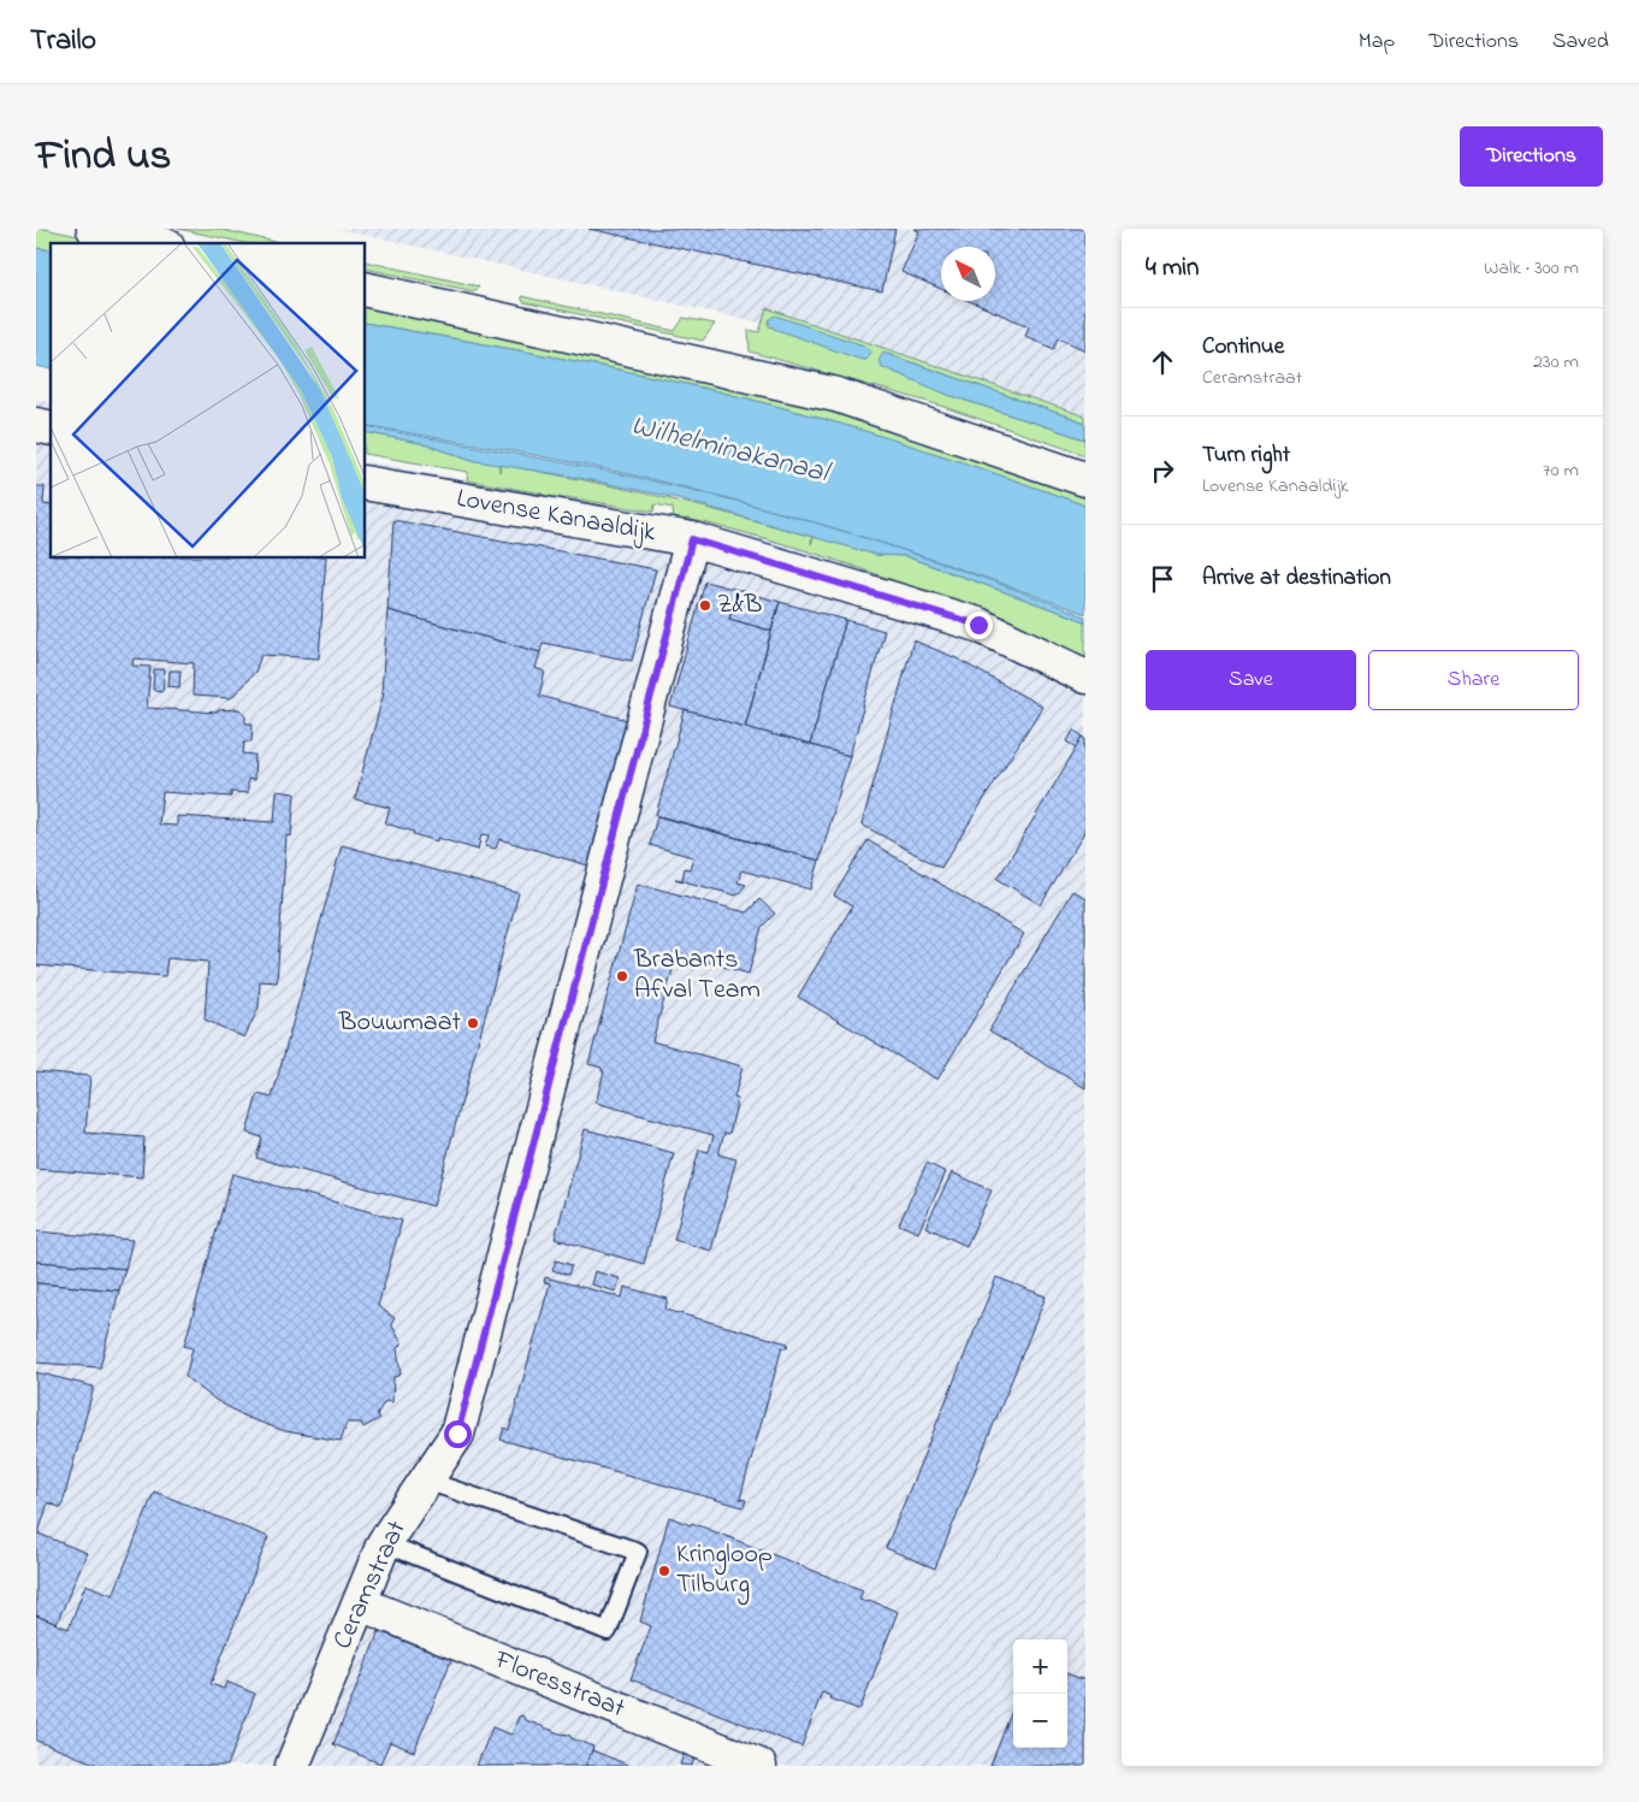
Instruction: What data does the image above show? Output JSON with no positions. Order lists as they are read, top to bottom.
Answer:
{
  "streets": {
    "street": ["Lovense Kanaaldijk", "Ceramstraat", "Floresstraat"]
  },
  "crossings": [
    ["Lovense Kanaaldijk", "Ceramstraat"],
    ["Ceramstraat", "Floresstraat"]
  ],
  "water": ["Wilhelminakanaal"],
  "places": [
    "Z&B",
    "Brabants Afval Team",
    "Bouwmaat",
    "Kringloop Tilburg"
  ],
  "north": "top left",
  "page": {
    "header": "Trailo",
    "nav": ["Map", "Directions", "Saved"],
    "title": "Find us",
    "buttons": [
      "Directions",
      ["Save", "Share"]
    ],
    "heading": ["4 min", "Walk · 300 m"],
    "list": [
      ["Continue", "Ceramstraat", "230 m"],
      ["Turn right", "Lovense Kanaaldijk", "70 m"],
      "Arrive at destination"
    ],
    "map_buttons": ["+", "−"]
  }
}
